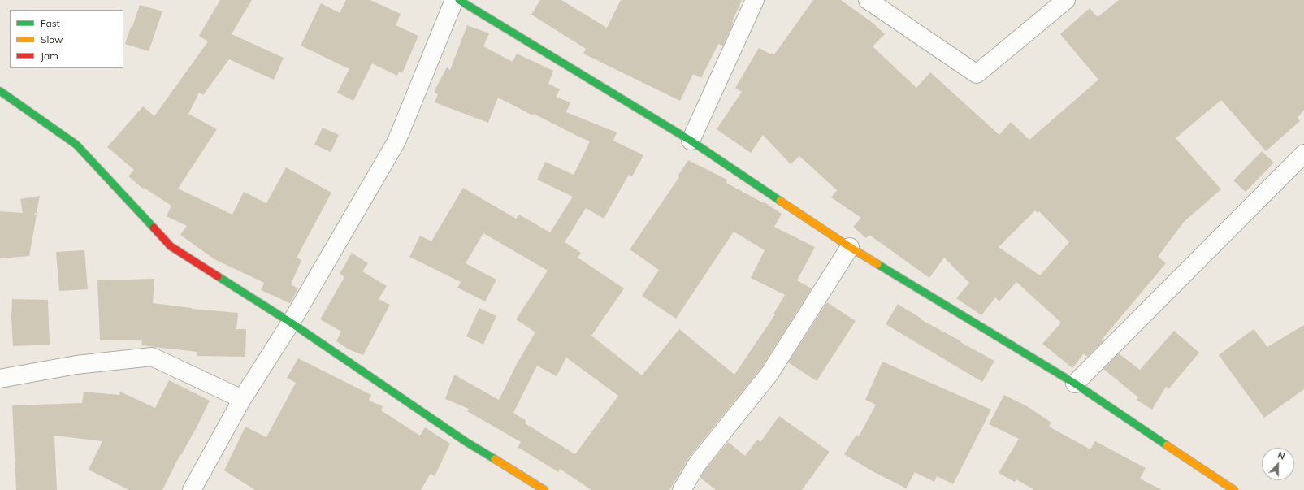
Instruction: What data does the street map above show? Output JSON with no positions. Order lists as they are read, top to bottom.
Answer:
{
  "legend": ["Fast", "Slow", "Jam"],
  "north": "top"
}
